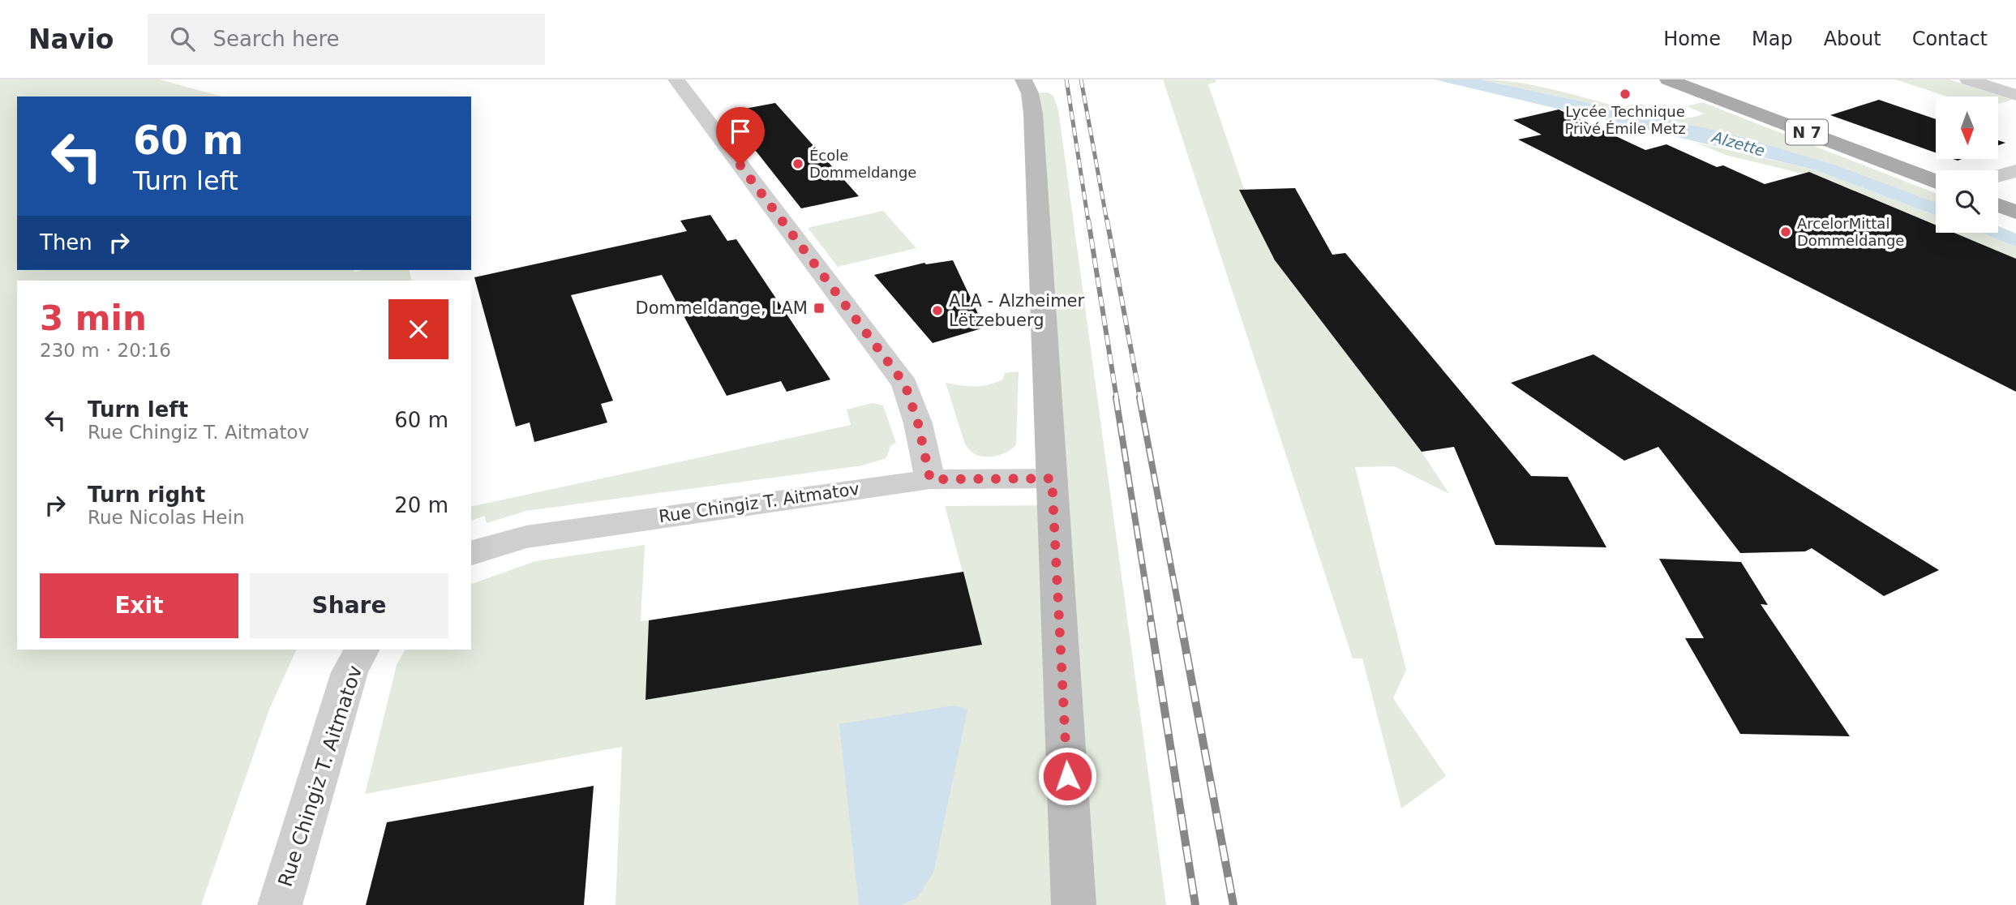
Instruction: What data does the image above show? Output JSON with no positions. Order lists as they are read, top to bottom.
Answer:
{
  "streets": {
    "main road": ["N 7"],
    "street": ["Rue Chingiz T. Aitmatov"]
  },
  "water": ["Alzette"],
  "places": {
    "other": [
      "Lycée Technique Privé Émile Metz",
      "École Dommeldange",
      "ArcelorMittal Dommeldange",
      "ALA - Alzheimer Lëtzebuerg"
    ],
    "transit": ["Dommeldange, LAM"]
  },
  "north": "bottom",
  "page": {
    "header": "Navio",
    "search": "Search here",
    "nav": [
      "Home",
      "Map",
      "About",
      "Contact"
    ],
    "turn": ["60 m", "Turn left"],
    "then": "Then",
    "heading": ["3 min", "230 m · 20:16"],
    "list": [
      {
        "name": "Turn left",
        "note": "Rue Chingiz T. Aitmatov",
        "value": "60 m"
      },
      {
        "name": "Turn right",
        "note": "Rue Nicolas Hein",
        "value": "20 m"
      }
    ],
    "buttons": ["Exit", "Share"]
  }
}
